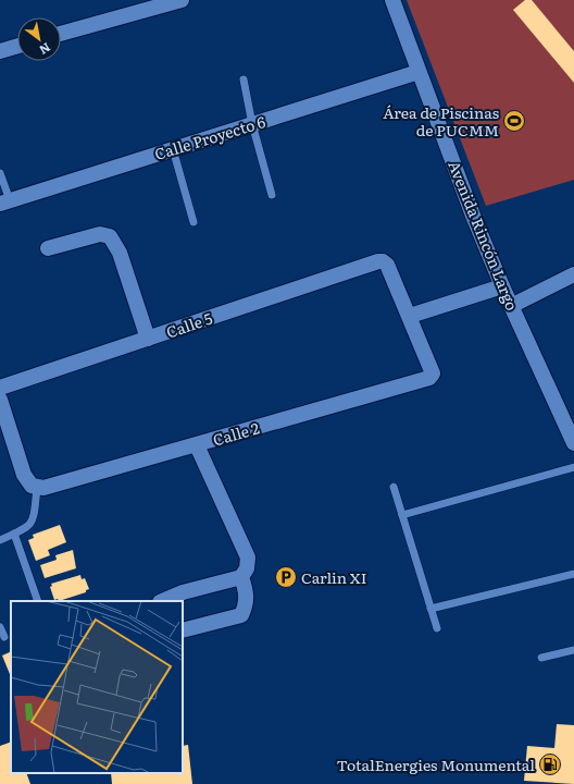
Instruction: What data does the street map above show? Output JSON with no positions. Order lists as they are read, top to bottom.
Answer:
{
  "streets": {
    "street": [
      "Calle Proyecto 6",
      "Avenida Rincón Largo",
      "Calle 5",
      "Calle 2"
    ]
  },
  "crossings": [
    ["Calle Proyecto 6", "Avenida Rincón Largo"],
    ["Calle 5", "Calle 2"]
  ],
  "places": {
    "sports": ["Área de Piscinas de PUCMM"],
    "parking": ["Carlin XI"],
    "fuel station": ["TotalEnergies Monumental"]
  },
  "north": "bottom right"
}
